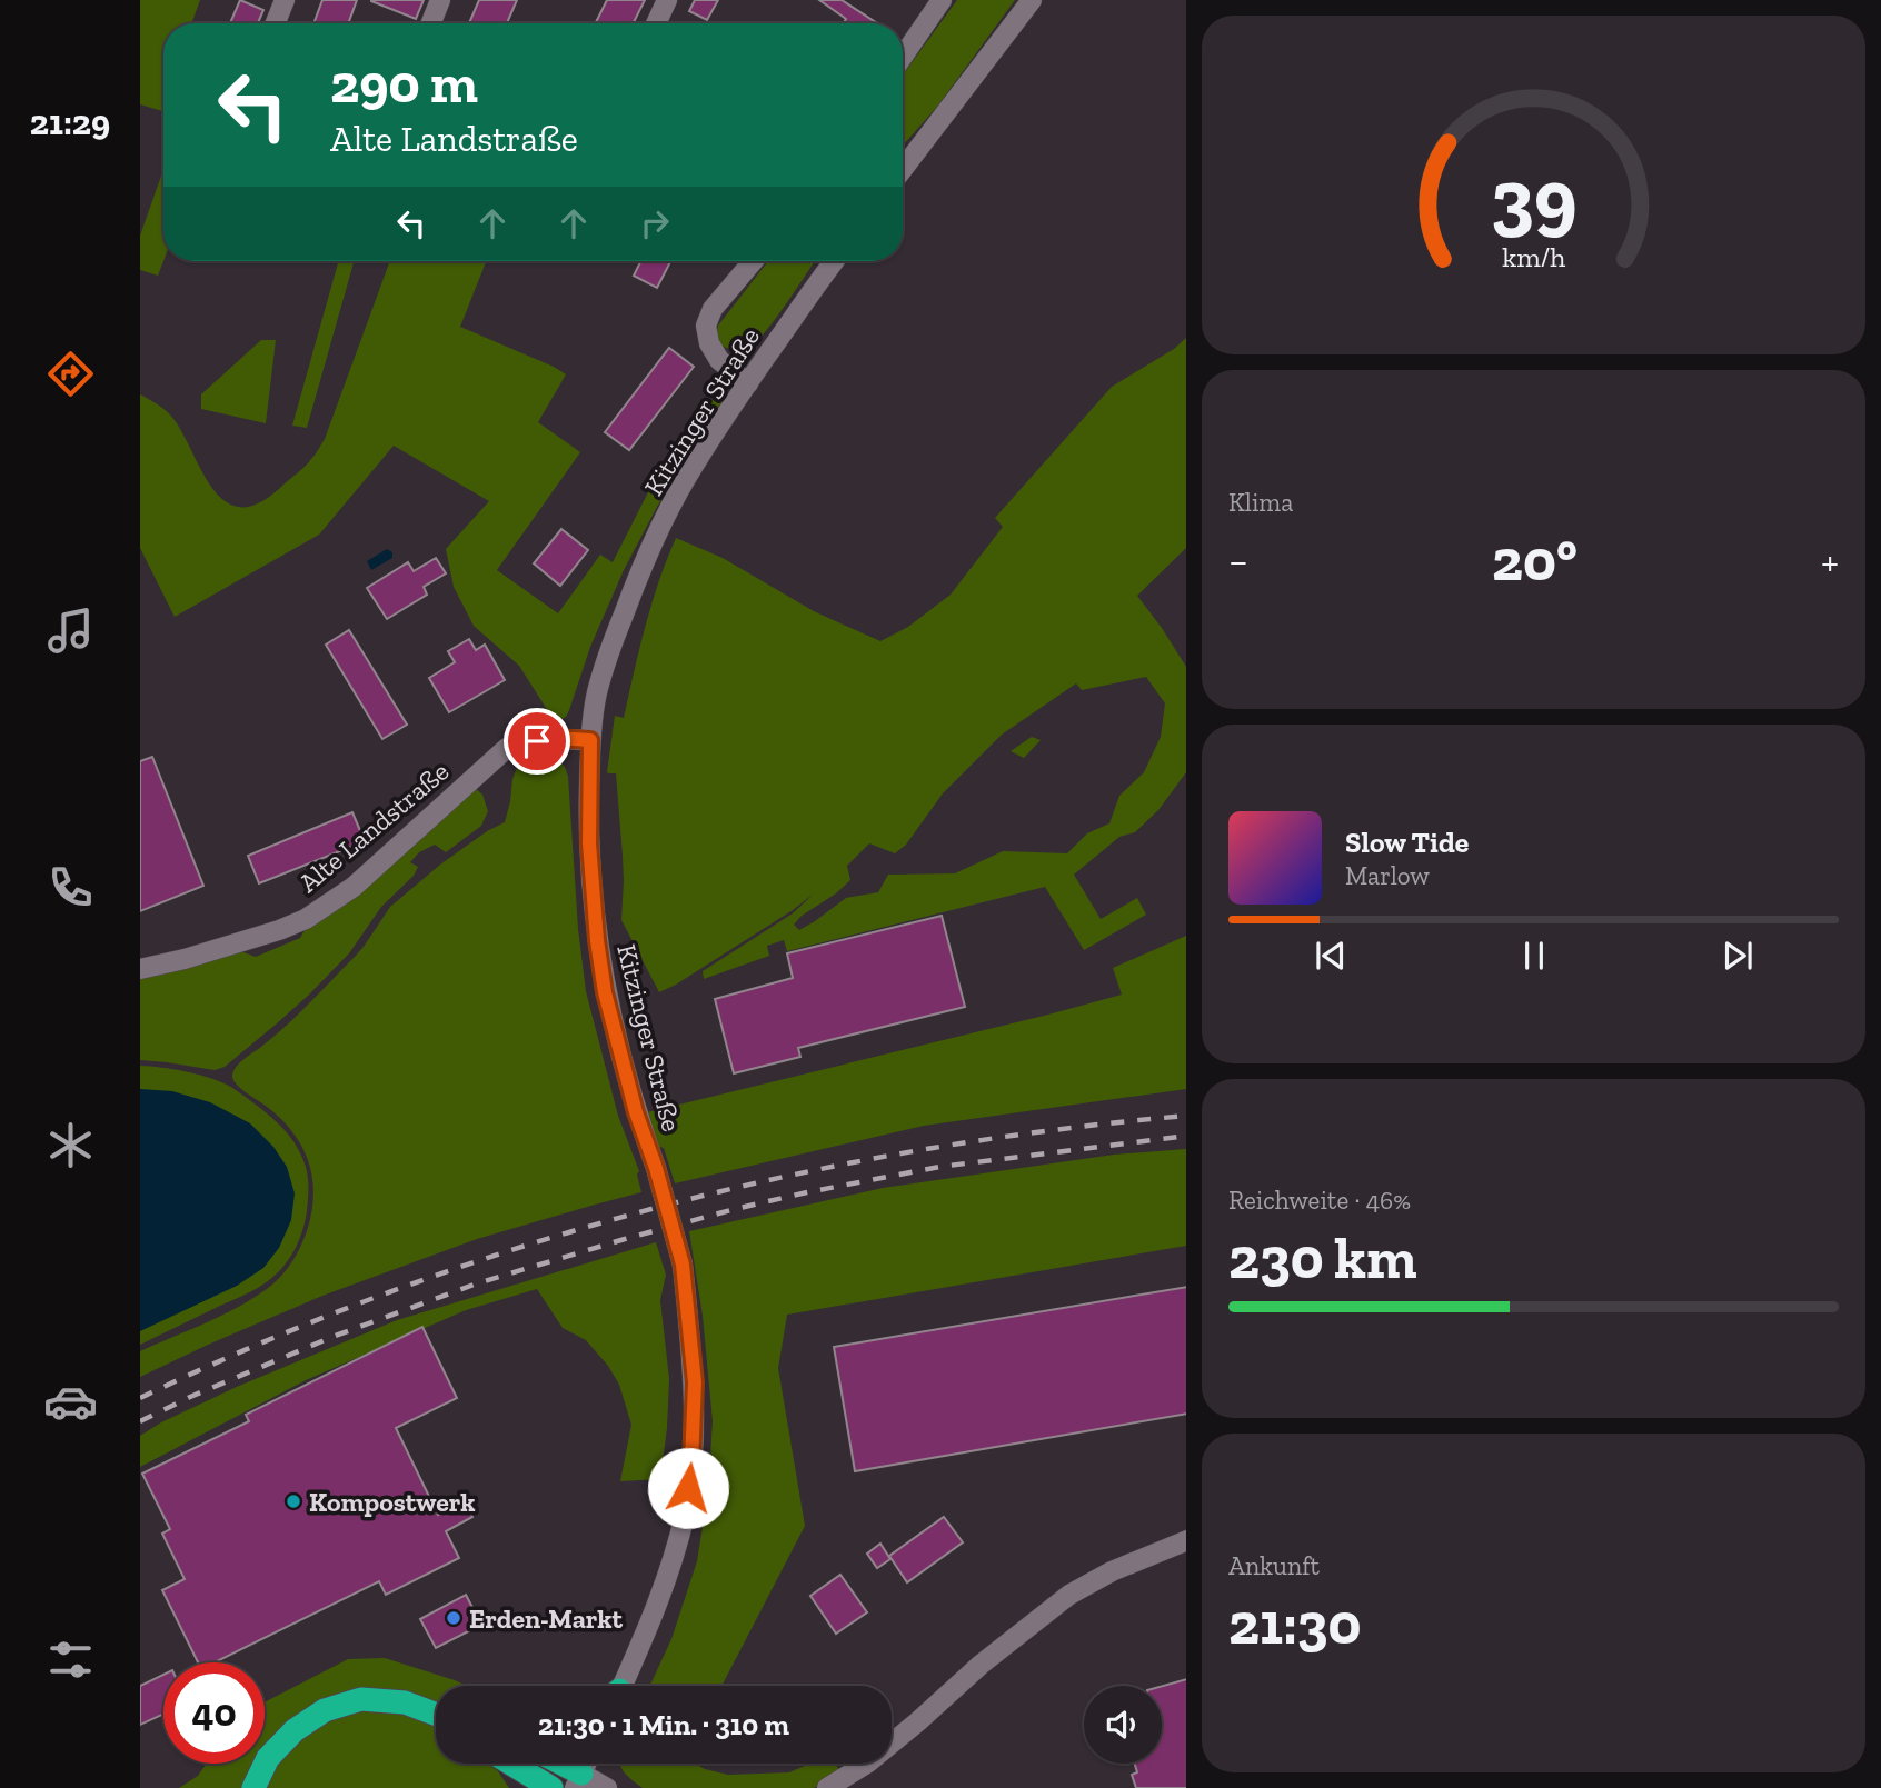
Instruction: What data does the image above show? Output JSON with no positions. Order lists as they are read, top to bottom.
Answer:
{
  "streets": {
    "street": ["Kitzinger Straße", "Alte Landstraße"]
  },
  "crossings": [
    ["Kitzinger Straße", "Alte Landstraße"]
  ],
  "places": ["Kompostwerk", "Erden-Markt"],
  "page": {
    "tabs": "21:29",
    "turn": ["290 m", "Alte Landstraße"],
    "tile": [
      "Klima",
      ["Reichweite · 46%", "230 km"],
      ["Ankunft", "21:30"]
    ],
    "heat": ["−", "20°", "+"],
    "song": ["Slow Tide", "Marlow"],
    "limit": "40",
    "trip": "21:30 · 1 Min. · 310 m",
    "gauge": ["39", "km/h"]
  }
}
